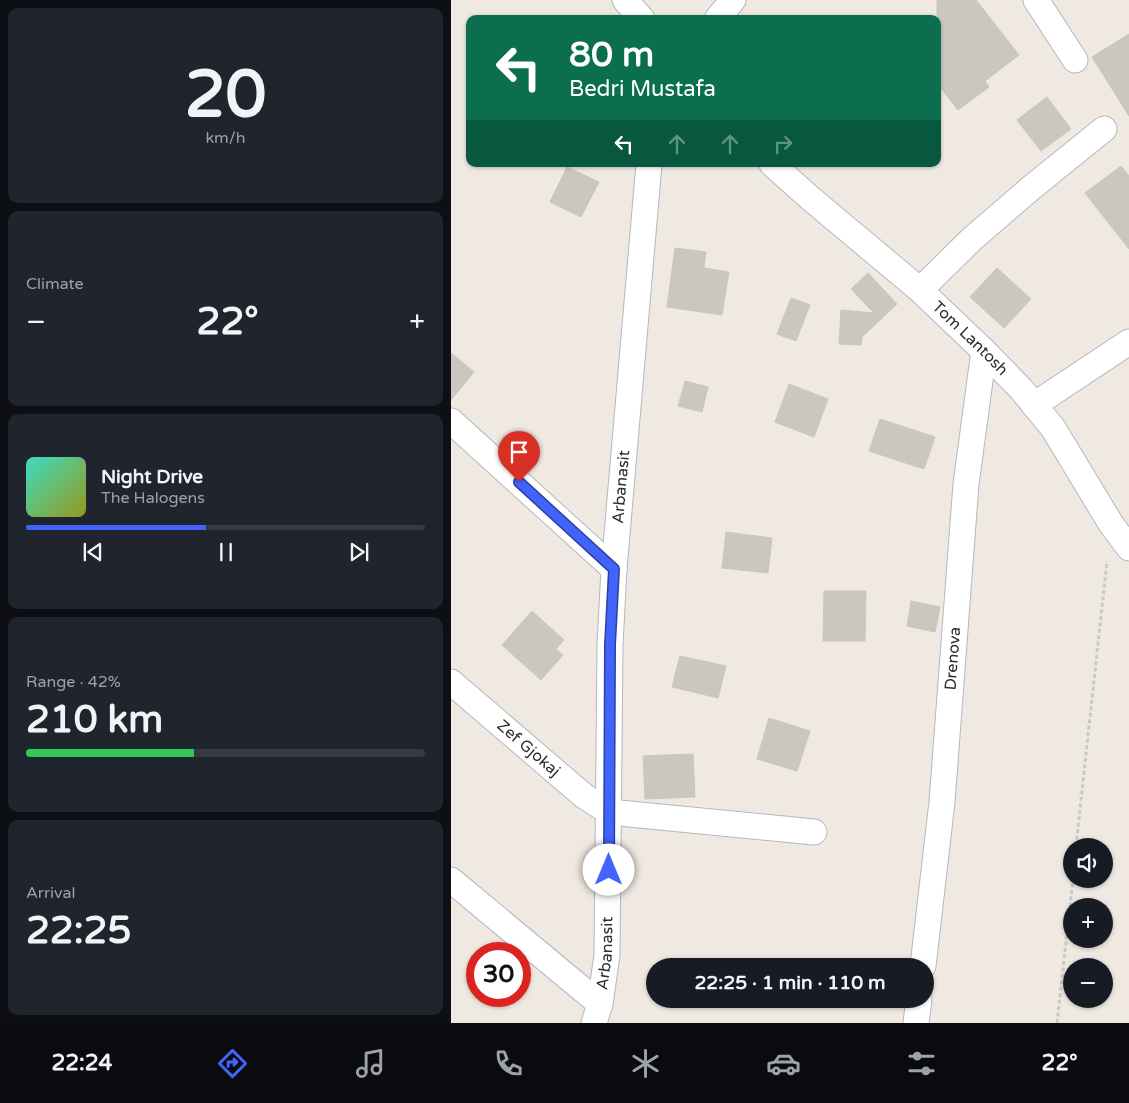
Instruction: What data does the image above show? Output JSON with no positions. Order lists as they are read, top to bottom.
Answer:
{
  "streets": {
    "street": [
      "Tom Lantosh",
      "Arbanasit",
      "Drenova",
      "Zef Gjokaj"
    ]
  },
  "crossings": [
    ["Tom Lantosh", "Drenova"],
    ["Arbanasit", "Zef Gjokaj"]
  ],
  "page": {
    "tile": [
      ["20", "km/h"],
      "Climate",
      ["Range · 42%", "210 km"],
      ["Arrival", "22:25"]
    ],
    "turn": ["80 m", "Bedri Mustafa"],
    "heat": ["−", "22°", "+"],
    "song": ["Night Drive", "The Halogens"],
    "map_buttons": ["+", "−"],
    "limit": "30",
    "trip": "22:25 · 1 min · 110 m",
    "tabs": ["22:24", "22°"]
  }
}
